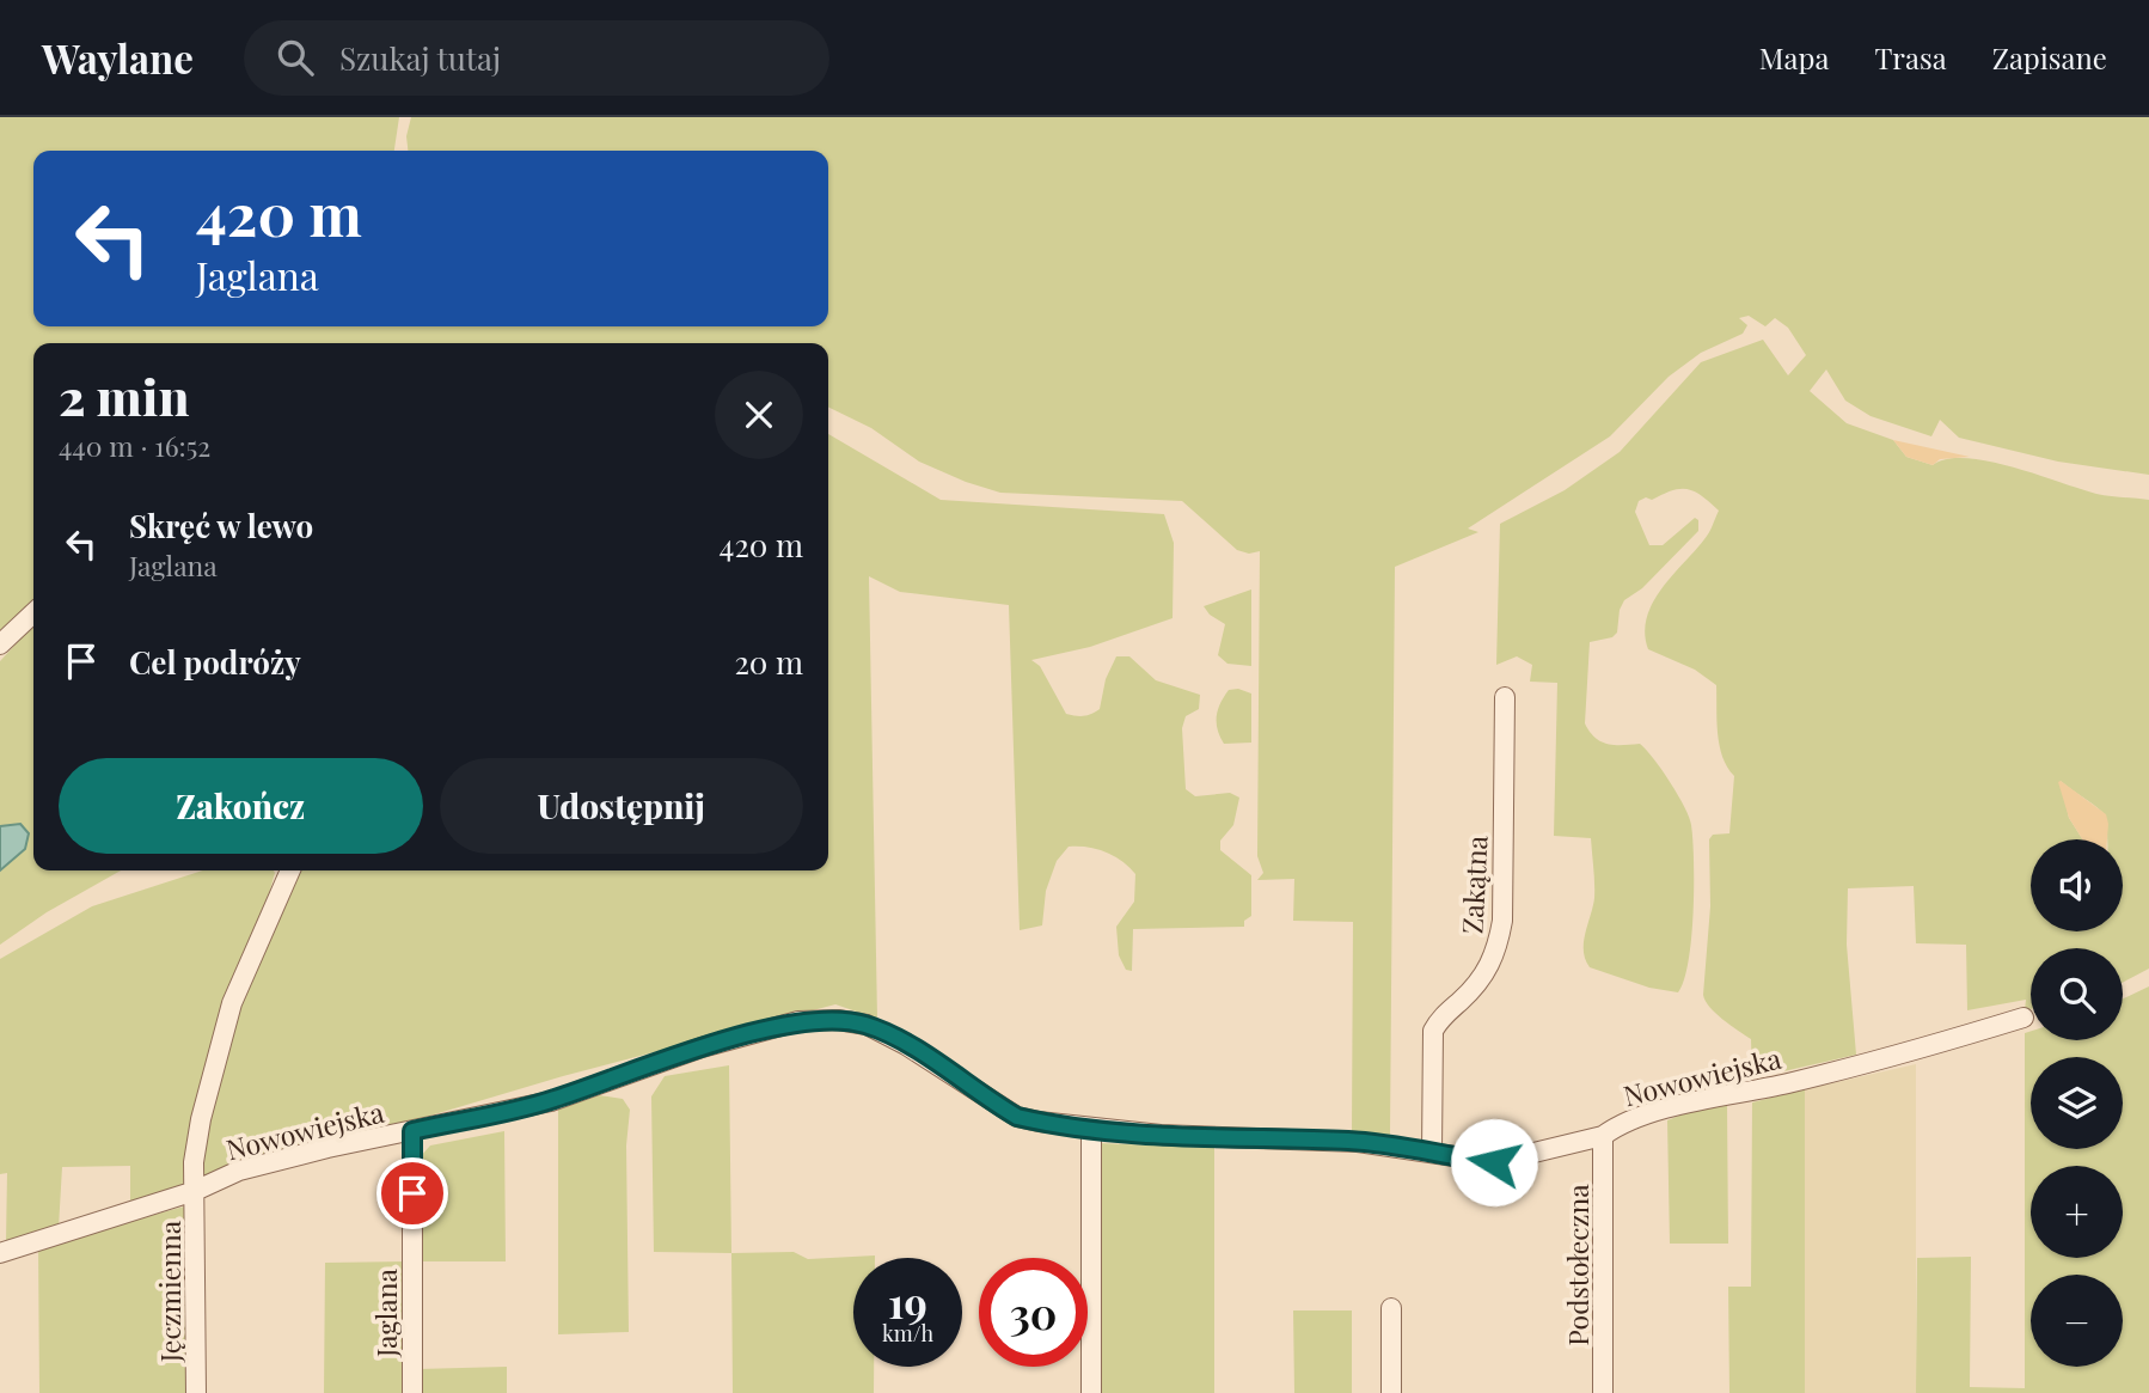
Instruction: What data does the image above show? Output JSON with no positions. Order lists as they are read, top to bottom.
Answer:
{
  "streets": {
    "street": [
      "Zakątna",
      "Nowowiejska",
      "Podstołeczna",
      "Jęczmienna",
      "Jaglana"
    ]
  },
  "crossings": [
    ["Zakątna", "Nowowiejska"],
    ["Nowowiejska", "Podstołeczna"],
    ["Nowowiejska", "Jęczmienna"],
    ["Nowowiejska", "Jaglana"]
  ],
  "page": {
    "header": "Waylane",
    "search": "Szukaj tutaj",
    "nav": ["Mapa", "Trasa", "Zapisane"],
    "turn": ["420 m", "Jaglana"],
    "heading": ["2 min", "440 m · 16:52"],
    "list": [
      {
        "name": "Skręć w lewo",
        "note": "Jaglana",
        "value": "420 m"
      },
      {
        "name": "Cel podróży",
        "value": "20 m"
      }
    ],
    "buttons": ["Zakończ", "Udostępnij"],
    "map_buttons": ["+", "−"],
    "speed": "19 km/h",
    "limit": "30"
  }
}
